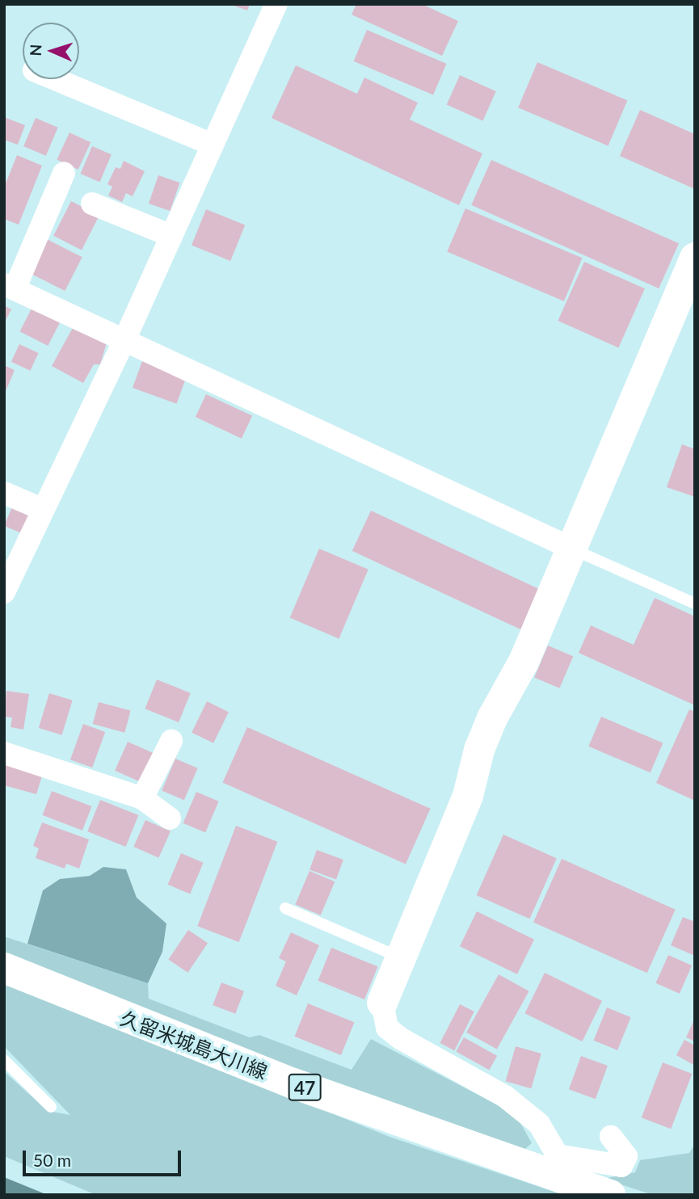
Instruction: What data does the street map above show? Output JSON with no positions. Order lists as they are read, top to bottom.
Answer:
{
  "streets": {
    "street": ["久留米城島大川線", "47"]
  },
  "scale_bar": "50 m",
  "north": "left"
}
